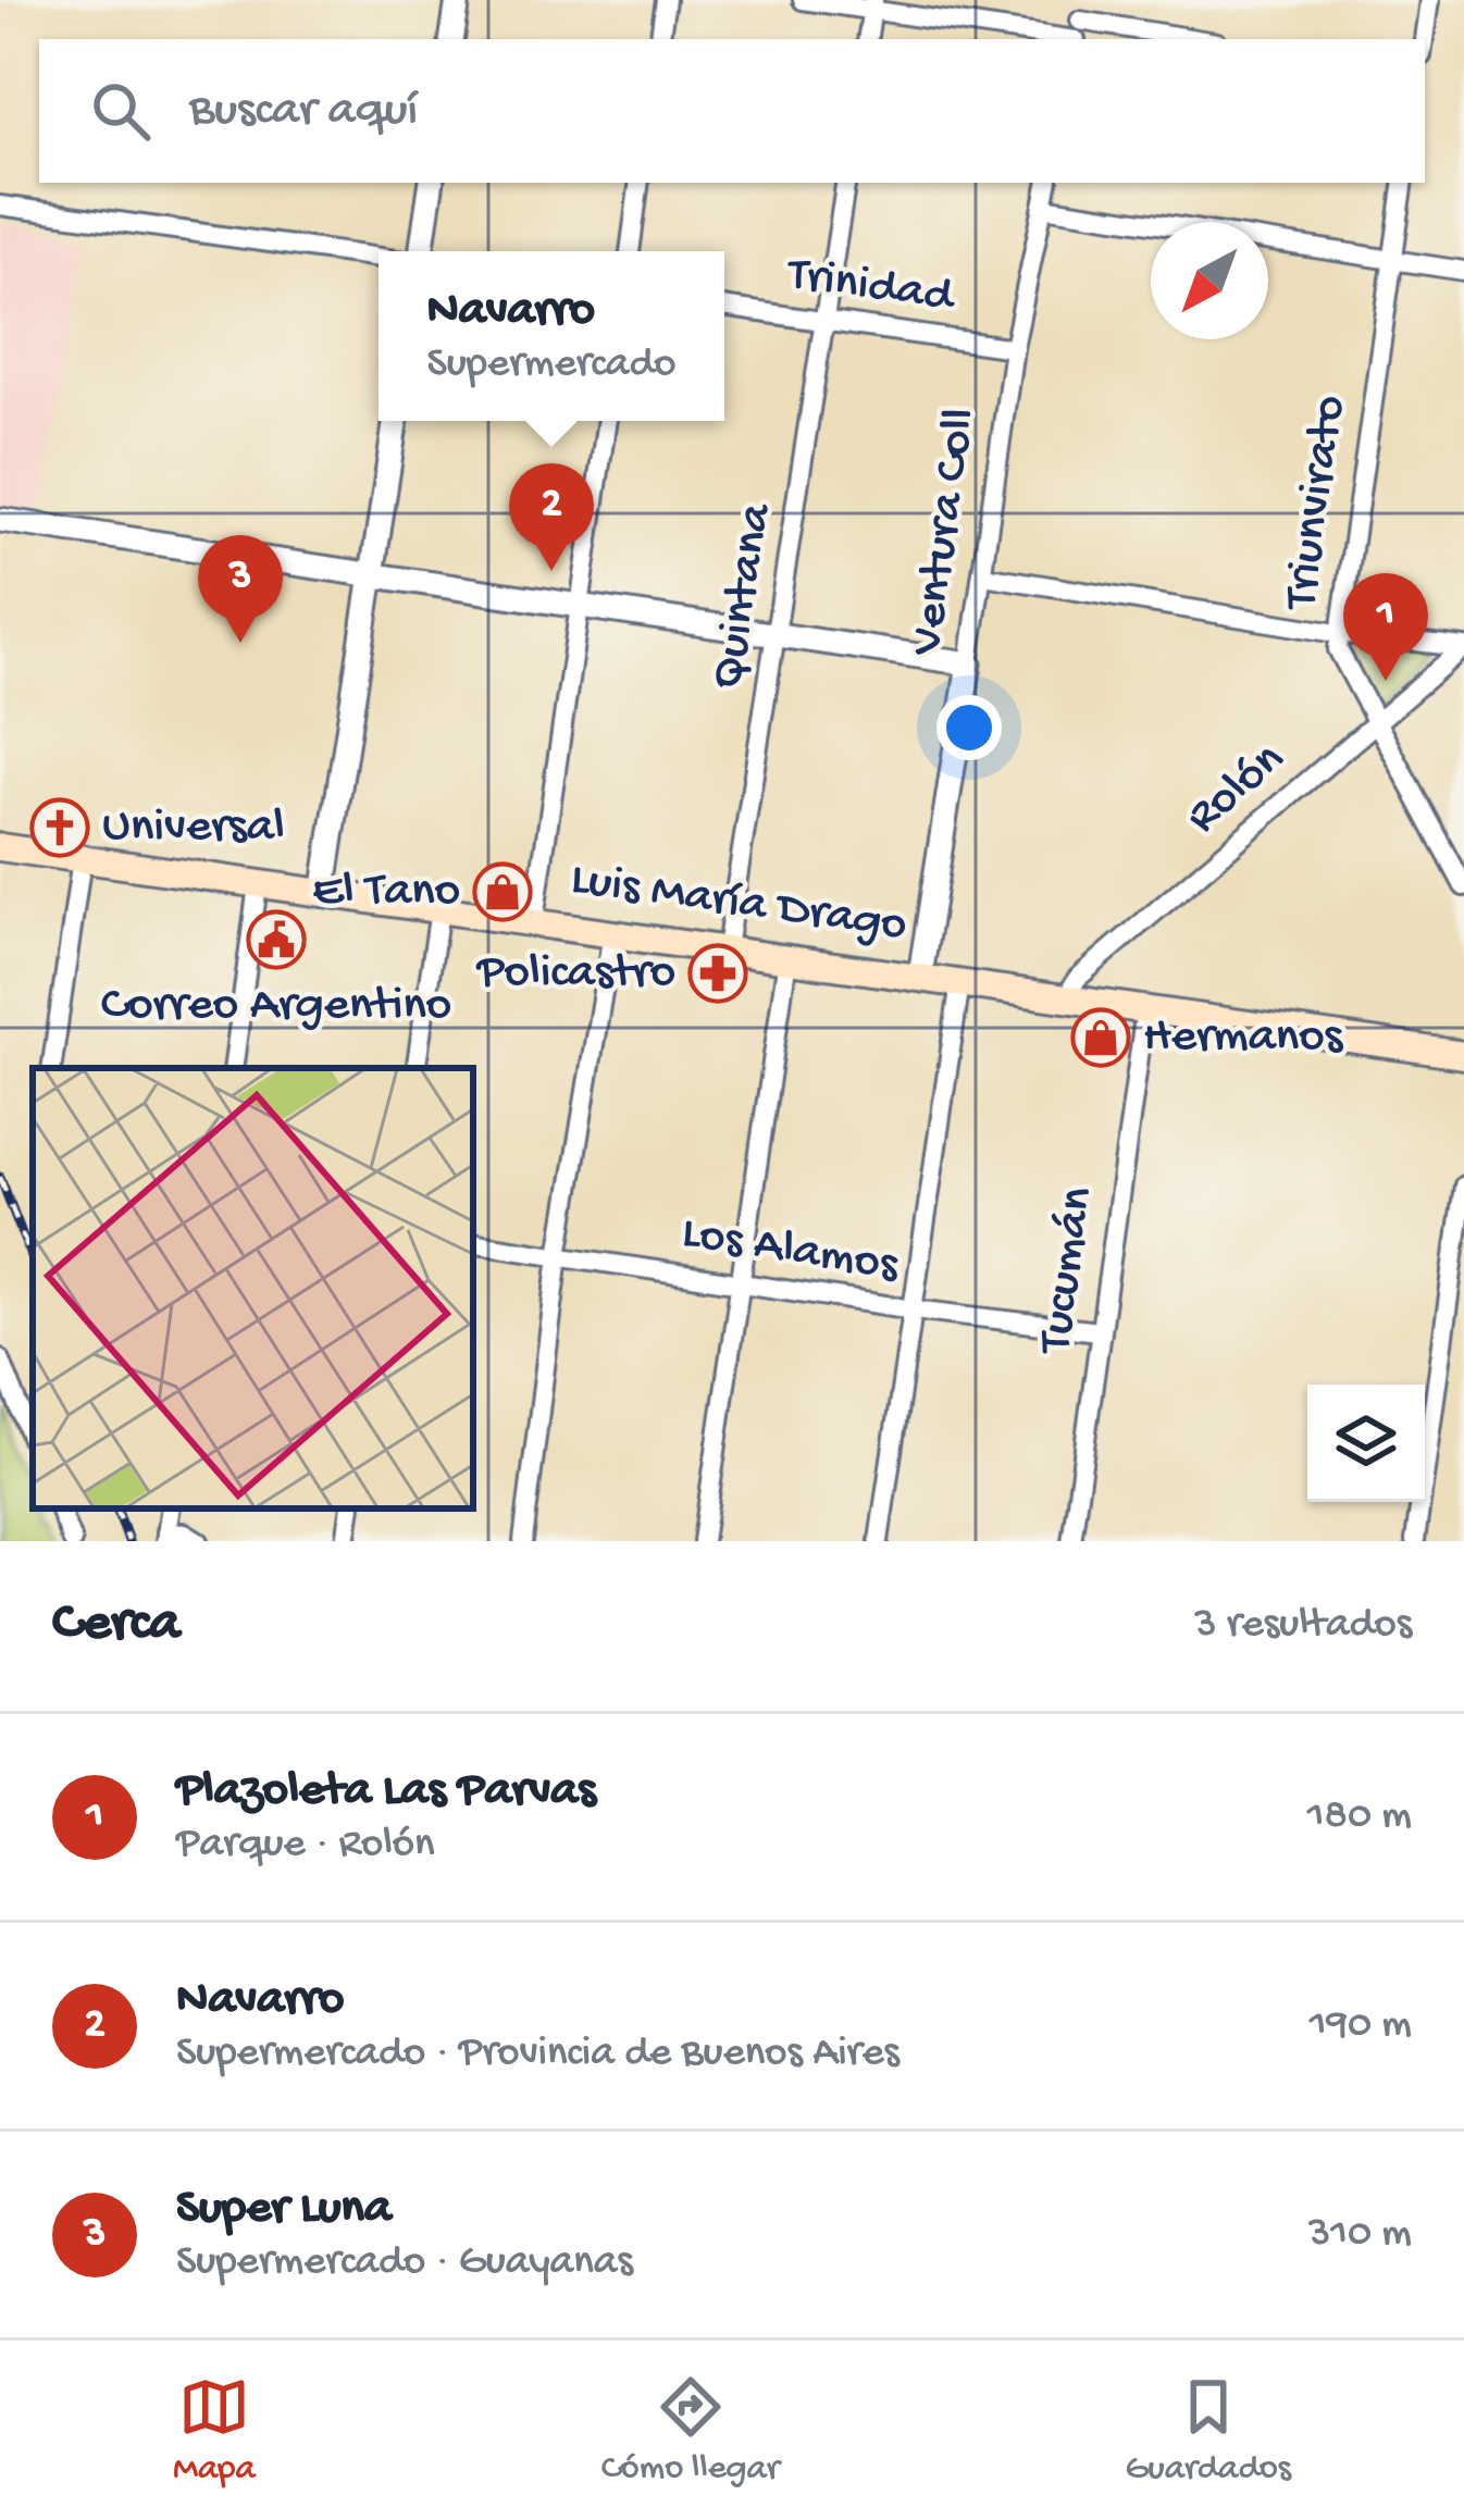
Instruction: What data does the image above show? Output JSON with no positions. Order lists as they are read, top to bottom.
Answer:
{
  "streets": {
    "main road": ["Luis María Drago"],
    "street": [
      "Trinidad",
      "Triunvirato",
      "Ventura Coll",
      "Quintana",
      "Rolón",
      "Los Alamos",
      "Tucumán"
    ]
  },
  "crossings": [
    ["Trinidad", "Ventura Coll"],
    ["Trinidad", "Quintana"],
    ["Triunvirato", "Rolón"],
    ["Ventura Coll", "Luis María Drago"],
    ["Quintana", "Luis María Drago"],
    ["Rolón", "Luis María Drago"],
    ["Luis María Drago", "Tucumán"],
    ["Los Alamos", "Tucumán"]
  ],
  "places": {
    "church": ["Universal"],
    "shop": ["El Tano", "Hermanos"],
    "public building": ["Correo Argentino"],
    "pharmacy": ["Policastro"]
  },
  "north": "bottom left",
  "page": {
    "search": "Buscar aquí",
    "popup": ["Navarro", "Supermercado"],
    "pins": ["2", "3", "1"],
    "heading": ["Cerca", "3 resultados"],
    "list": [
      {
        "mark": "1",
        "name": "Plazoleta Las Parvas",
        "note": "Parque · Rolón",
        "value": "180 m"
      },
      {
        "mark": "2",
        "name": "Navarro",
        "note": "Supermercado · Provincia de Buenos Aires",
        "value": "190 m"
      },
      {
        "mark": "3",
        "name": "Super Luna",
        "note": "Supermercado · Guayanas",
        "value": "310 m"
      }
    ],
    "nav": ["Mapa", "Cómo llegar", "Guardados"]
  }
}
